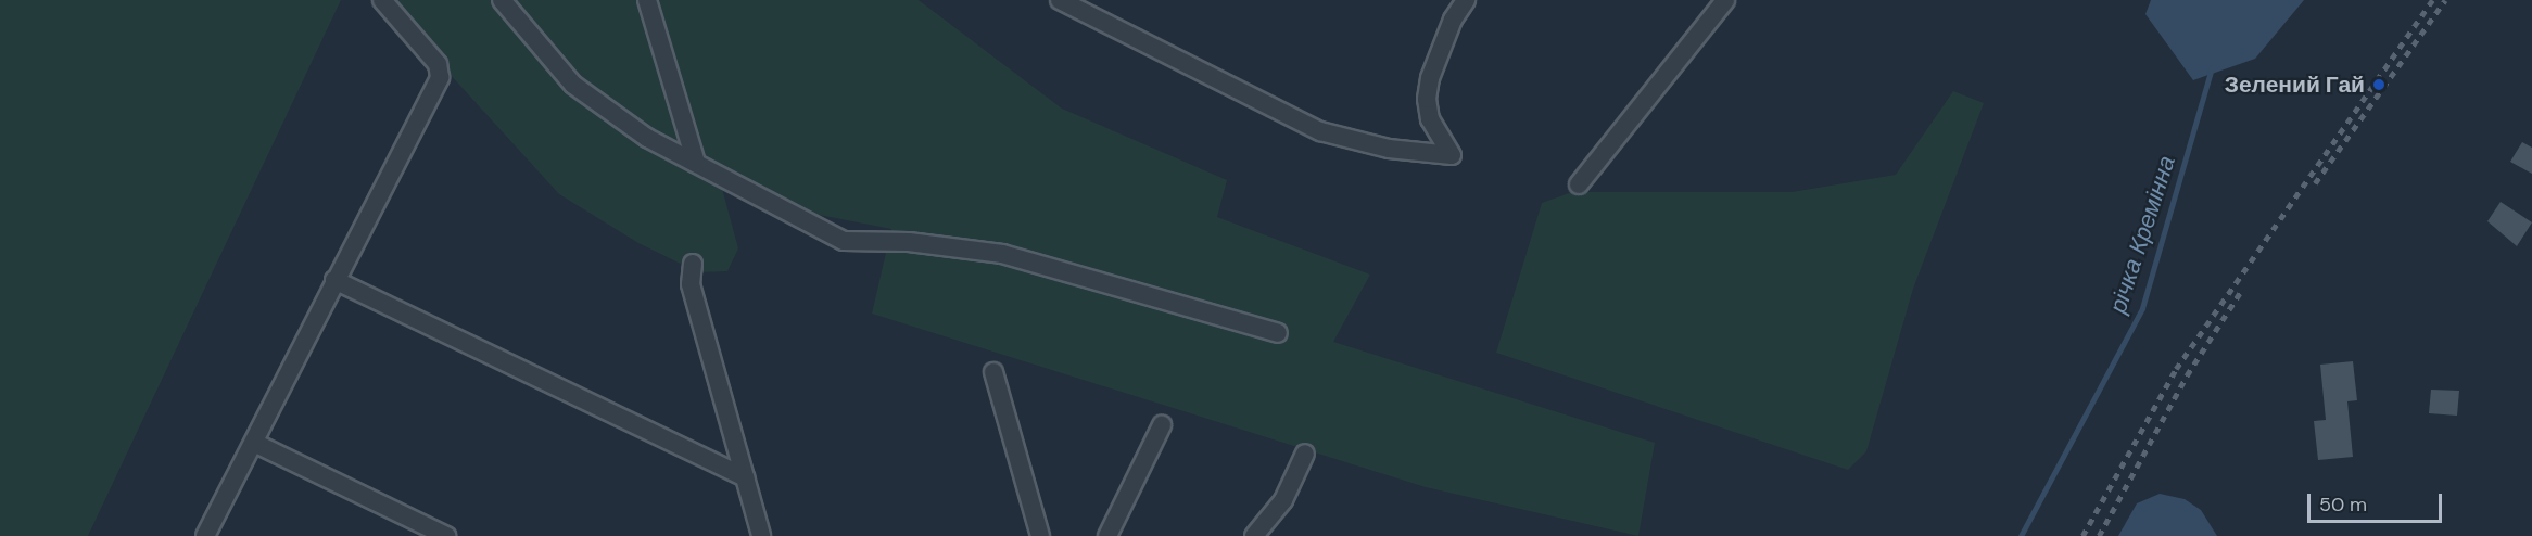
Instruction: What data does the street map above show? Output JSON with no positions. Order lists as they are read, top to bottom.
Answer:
{
  "water": ["річка Кремінна"],
  "places": ["Зелений Гай"],
  "scale_bar": "50 m"
}
